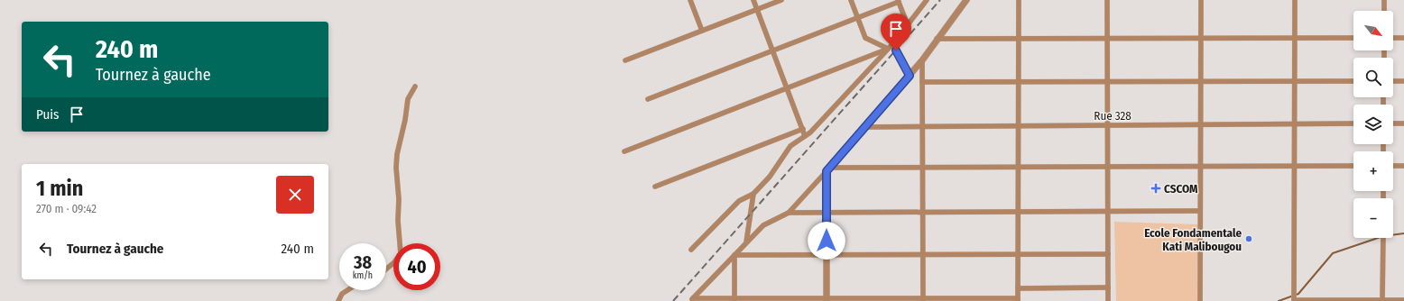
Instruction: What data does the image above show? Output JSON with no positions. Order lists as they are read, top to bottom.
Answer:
{
  "streets": {
    "street": ["Rue 328"]
  },
  "places": {
    "health": ["CSCOM"],
    "other": ["Ecole Fondamentale Kati Malibougou"]
  },
  "north": "bottom right",
  "page": {
    "map_buttons": ["+", "−"],
    "turn": ["240 m", "Tournez à gauche"],
    "then": "Puis",
    "heading": ["1 min", "270 m · 09:42"],
    "list": [
      {
        "name": "Tournez à gauche",
        "value": "240 m"
      }
    ],
    "speed": "38 km/h",
    "limit": "40"
  }
}
